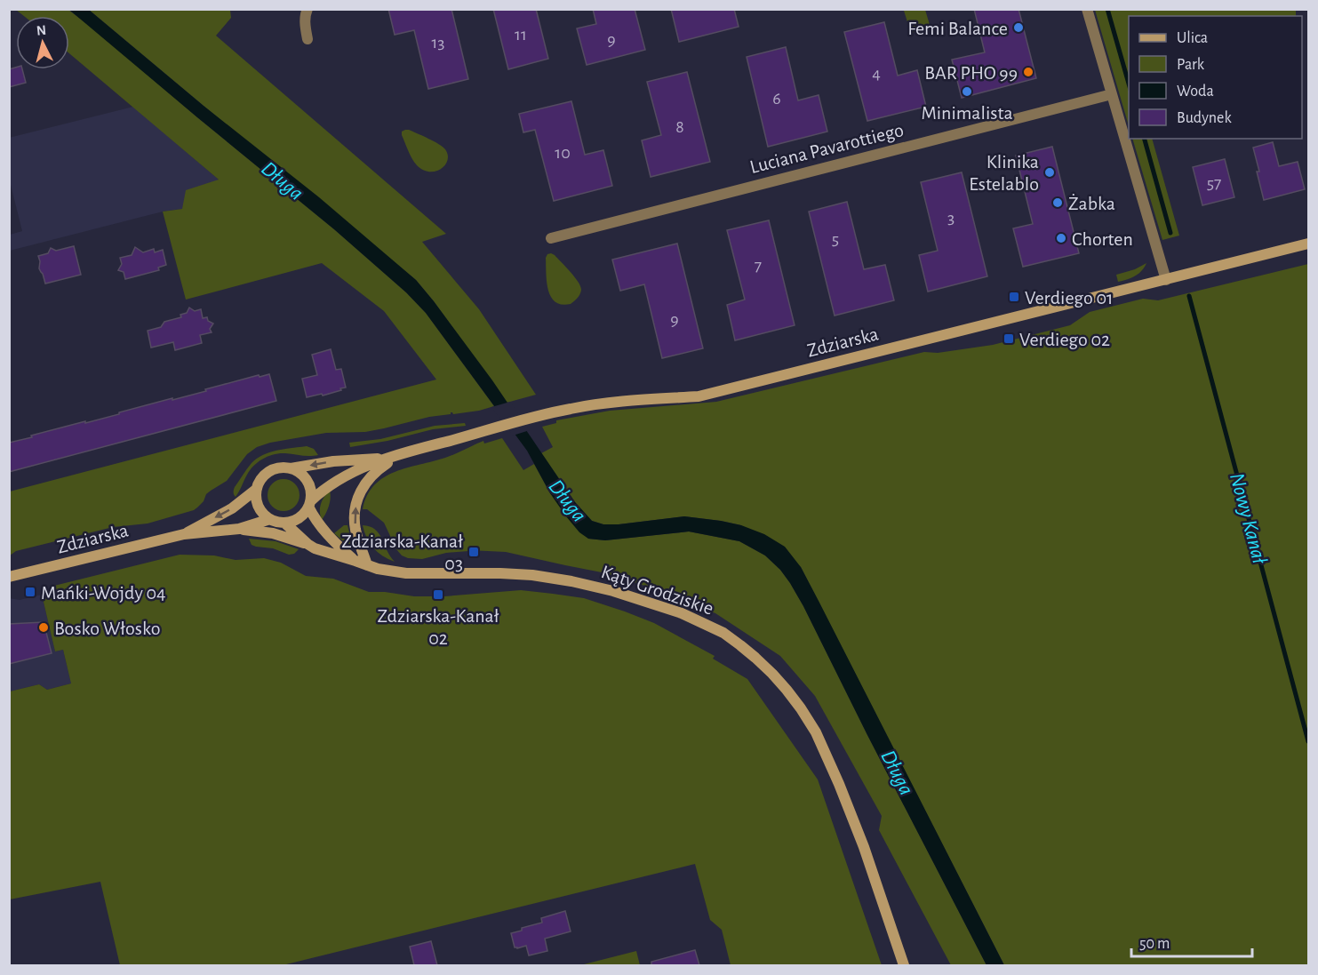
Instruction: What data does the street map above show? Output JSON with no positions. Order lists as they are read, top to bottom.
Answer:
{
  "streets": {
    "street": ["Luciana Pavarottiego", "Zdziarska", "Kąty Grodziskie"]
  },
  "crossings": [
    ["Zdziarska", "Kąty Grodziskie"]
  ],
  "water": ["Długa", "Nowy Kanał"],
  "places": {
    "other": [
      "Femi Balance",
      "BAR PHO 99",
      "Minimalista",
      "Klinika Estelablo",
      "Żabka",
      "Chorten",
      "Bosko Włosko"
    ],
    "transit": [
      "Verdiego 01",
      "Verdiego 02",
      "Zdziarska-Kanał 03",
      "Mańki-Wojdy 04",
      "Zdziarska-Kanał 02"
    ]
  },
  "house_numbers": [
    "11",
    "9",
    "13",
    "4",
    "6",
    "8",
    "10",
    "57",
    "3",
    "5",
    "7",
    "9"
  ],
  "legend": [
    "Ulica",
    "Park",
    "Woda",
    "Budynek"
  ],
  "scale_bar": "50 m",
  "north": "top"
}
